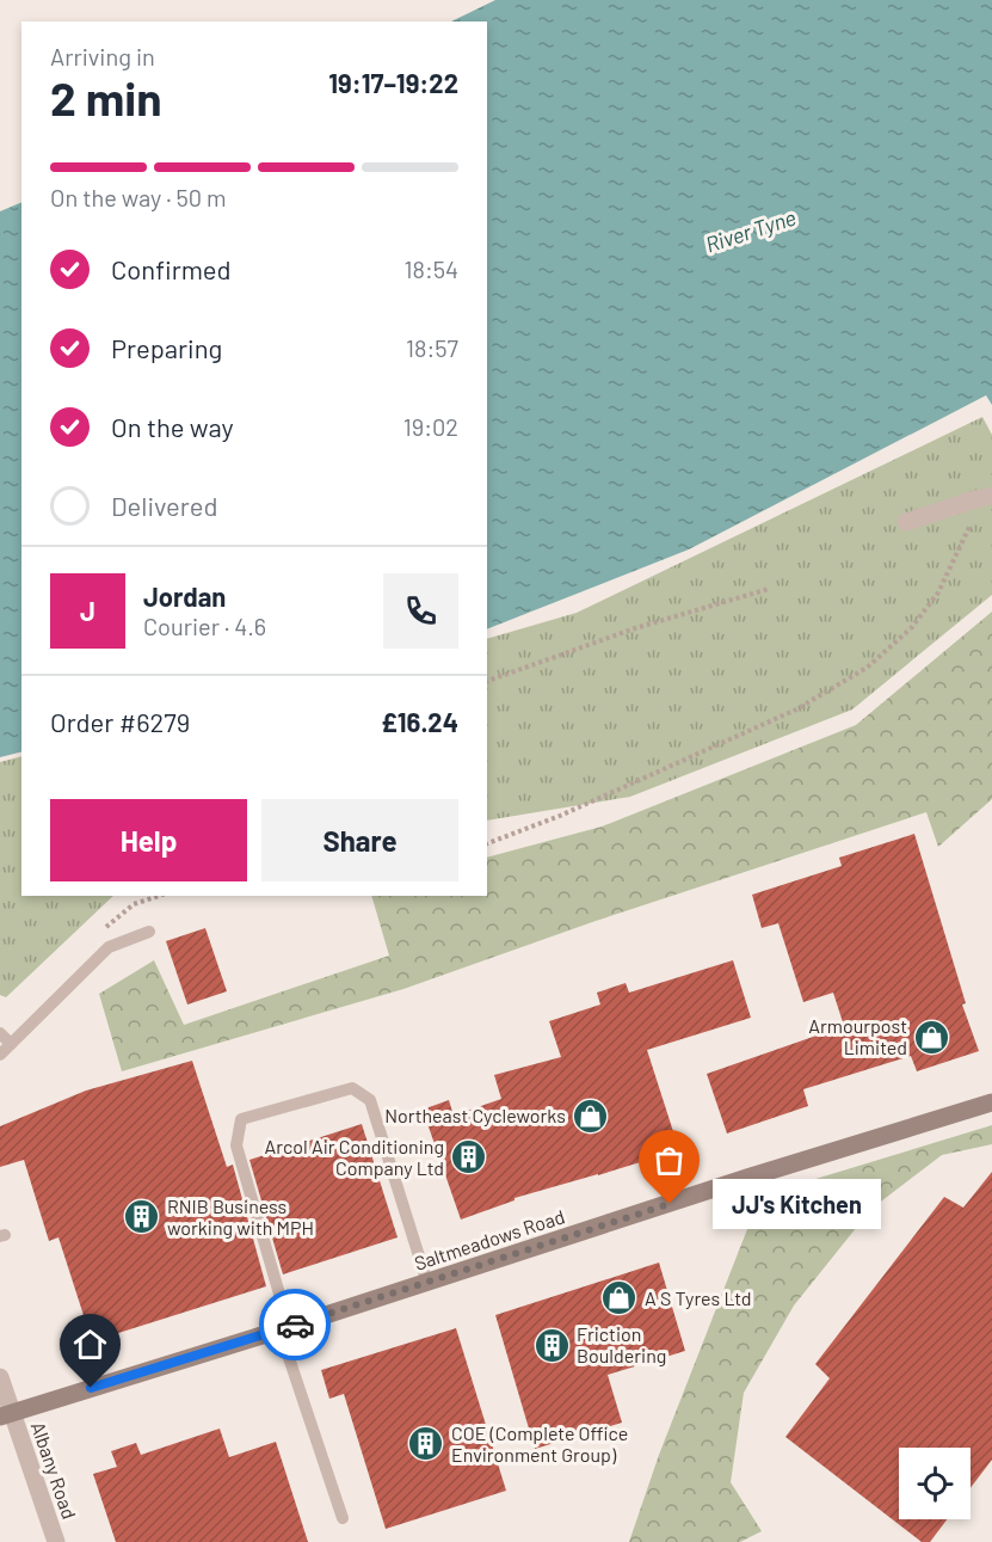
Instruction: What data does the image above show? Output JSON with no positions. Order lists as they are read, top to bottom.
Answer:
{
  "streets": {
    "street": ["Saltmeadows Road", "Albany Road"]
  },
  "crossings": [
    ["Saltmeadows Road", "Albany Road"]
  ],
  "water": ["River Tyne"],
  "places": {
    "shop": ["Armourpost Limited", "Northeast Cycleworks", "A S Tyres Ltd"],
    "building": [
      "Arcol Air Conditioning Company Ltd",
      "RNIB Business working with MPH",
      "Friction Bouldering",
      "COE (Complete Office Environment Group)"
    ],
    "other": ["JJ's Kitchen"]
  },
  "page": {
    "heading": ["2 min", "Arriving in", "19:17–19:22"],
    "panel": [
      "Jordan",
      "Courier · 4.6",
      "Order #6279",
      "£16.24"
    ],
    "bar": "On the way · 50 m",
    "list": [
      ["Confirmed", "18:54"],
      ["Preparing", "18:57"],
      ["On the way", "19:02"],
      "Delivered"
    ],
    "round": "J",
    "buttons": ["Help", "Share"],
    "bubble": "JJ's Kitchen"
  }
}
